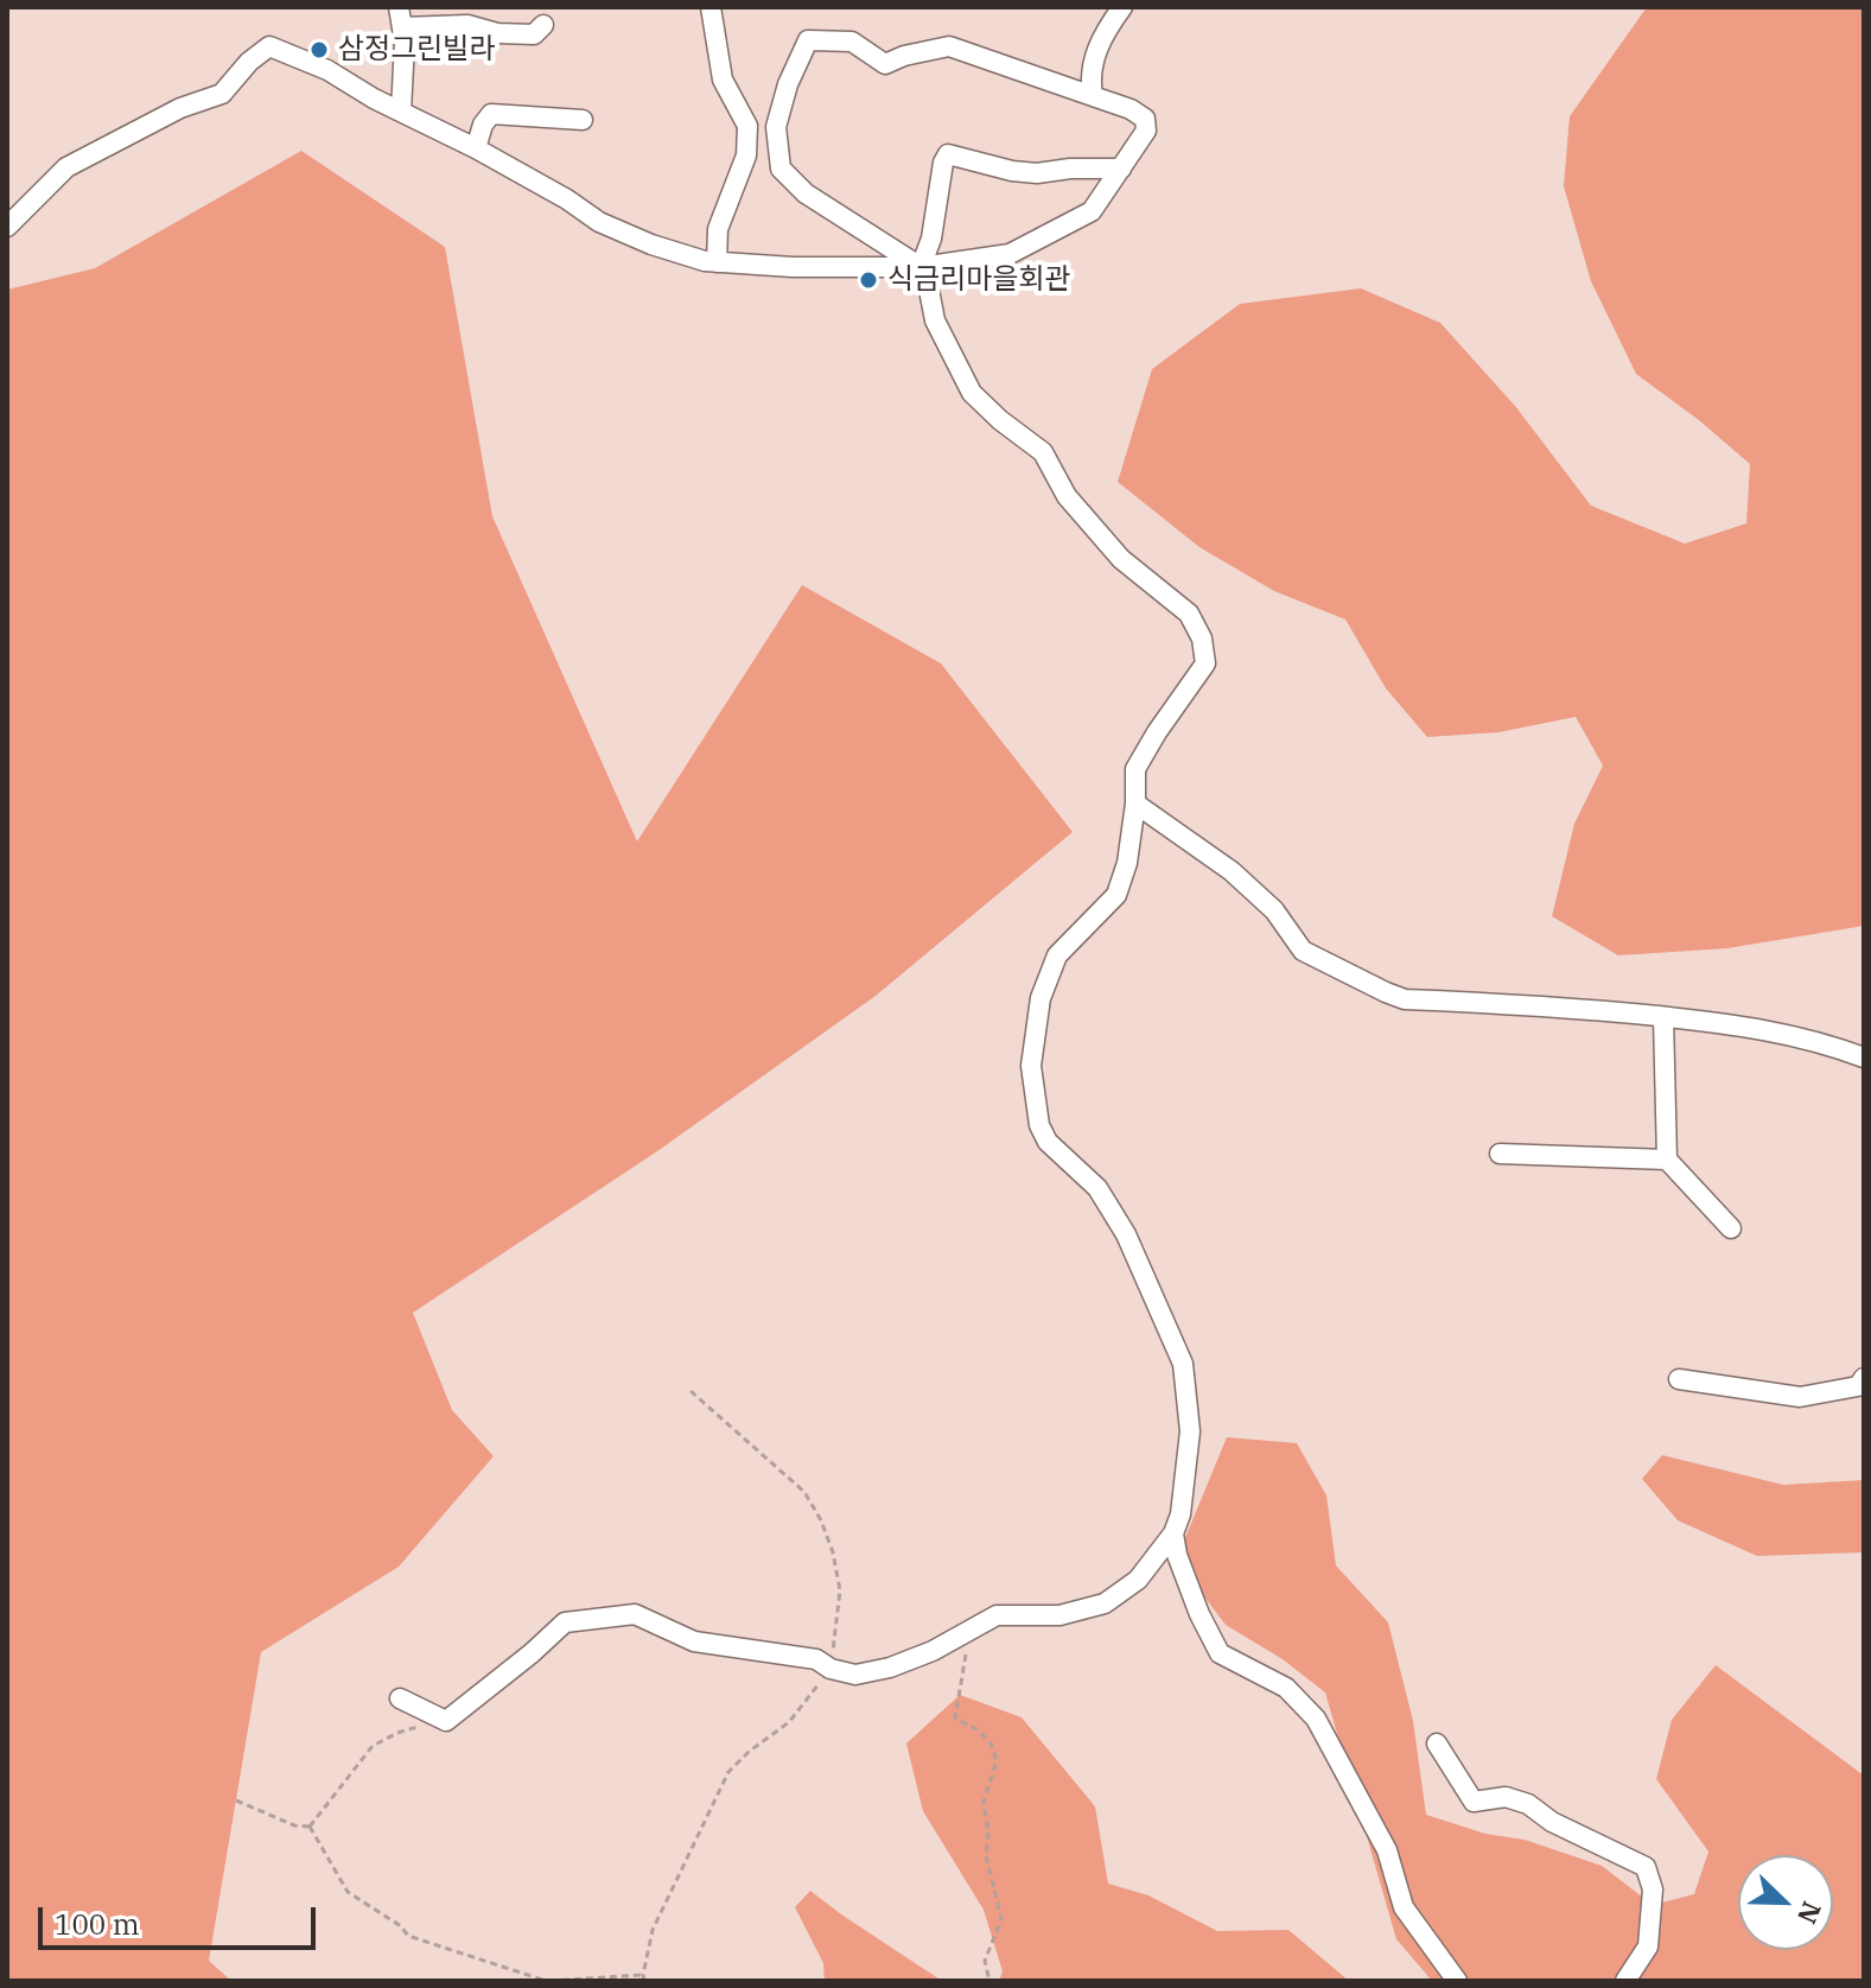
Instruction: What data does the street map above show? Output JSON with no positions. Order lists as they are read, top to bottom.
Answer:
{
  "places": ["삼정그린빌라", "식금리마을회관"],
  "scale_bar": "100 m",
  "north": "bottom right"
}
